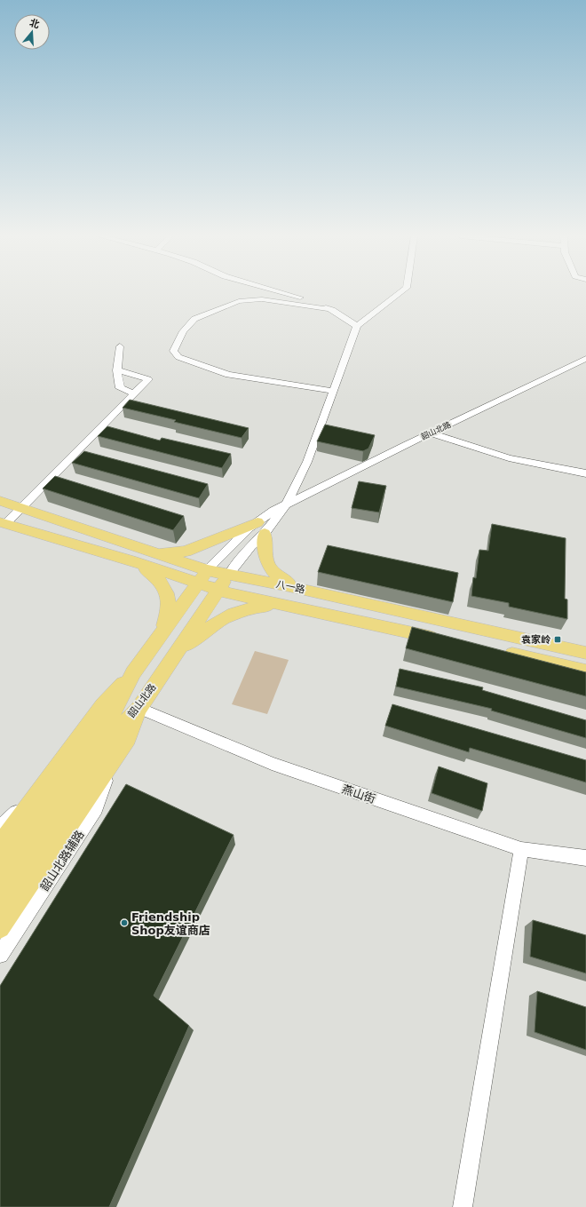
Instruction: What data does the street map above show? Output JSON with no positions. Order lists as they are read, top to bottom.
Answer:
{
  "streets": {
    "main road": ["韶山北路", "八一路"],
    "street": ["燕山街", "韶山北路辅路"]
  },
  "crossings": [
    ["韶山北路", "八一路"],
    ["韶山北路", "燕山街"]
  ],
  "places": {
    "transit": ["袁家岭"],
    "other": ["Friendship Shop友谊商店"]
  },
  "north": "top"
}
